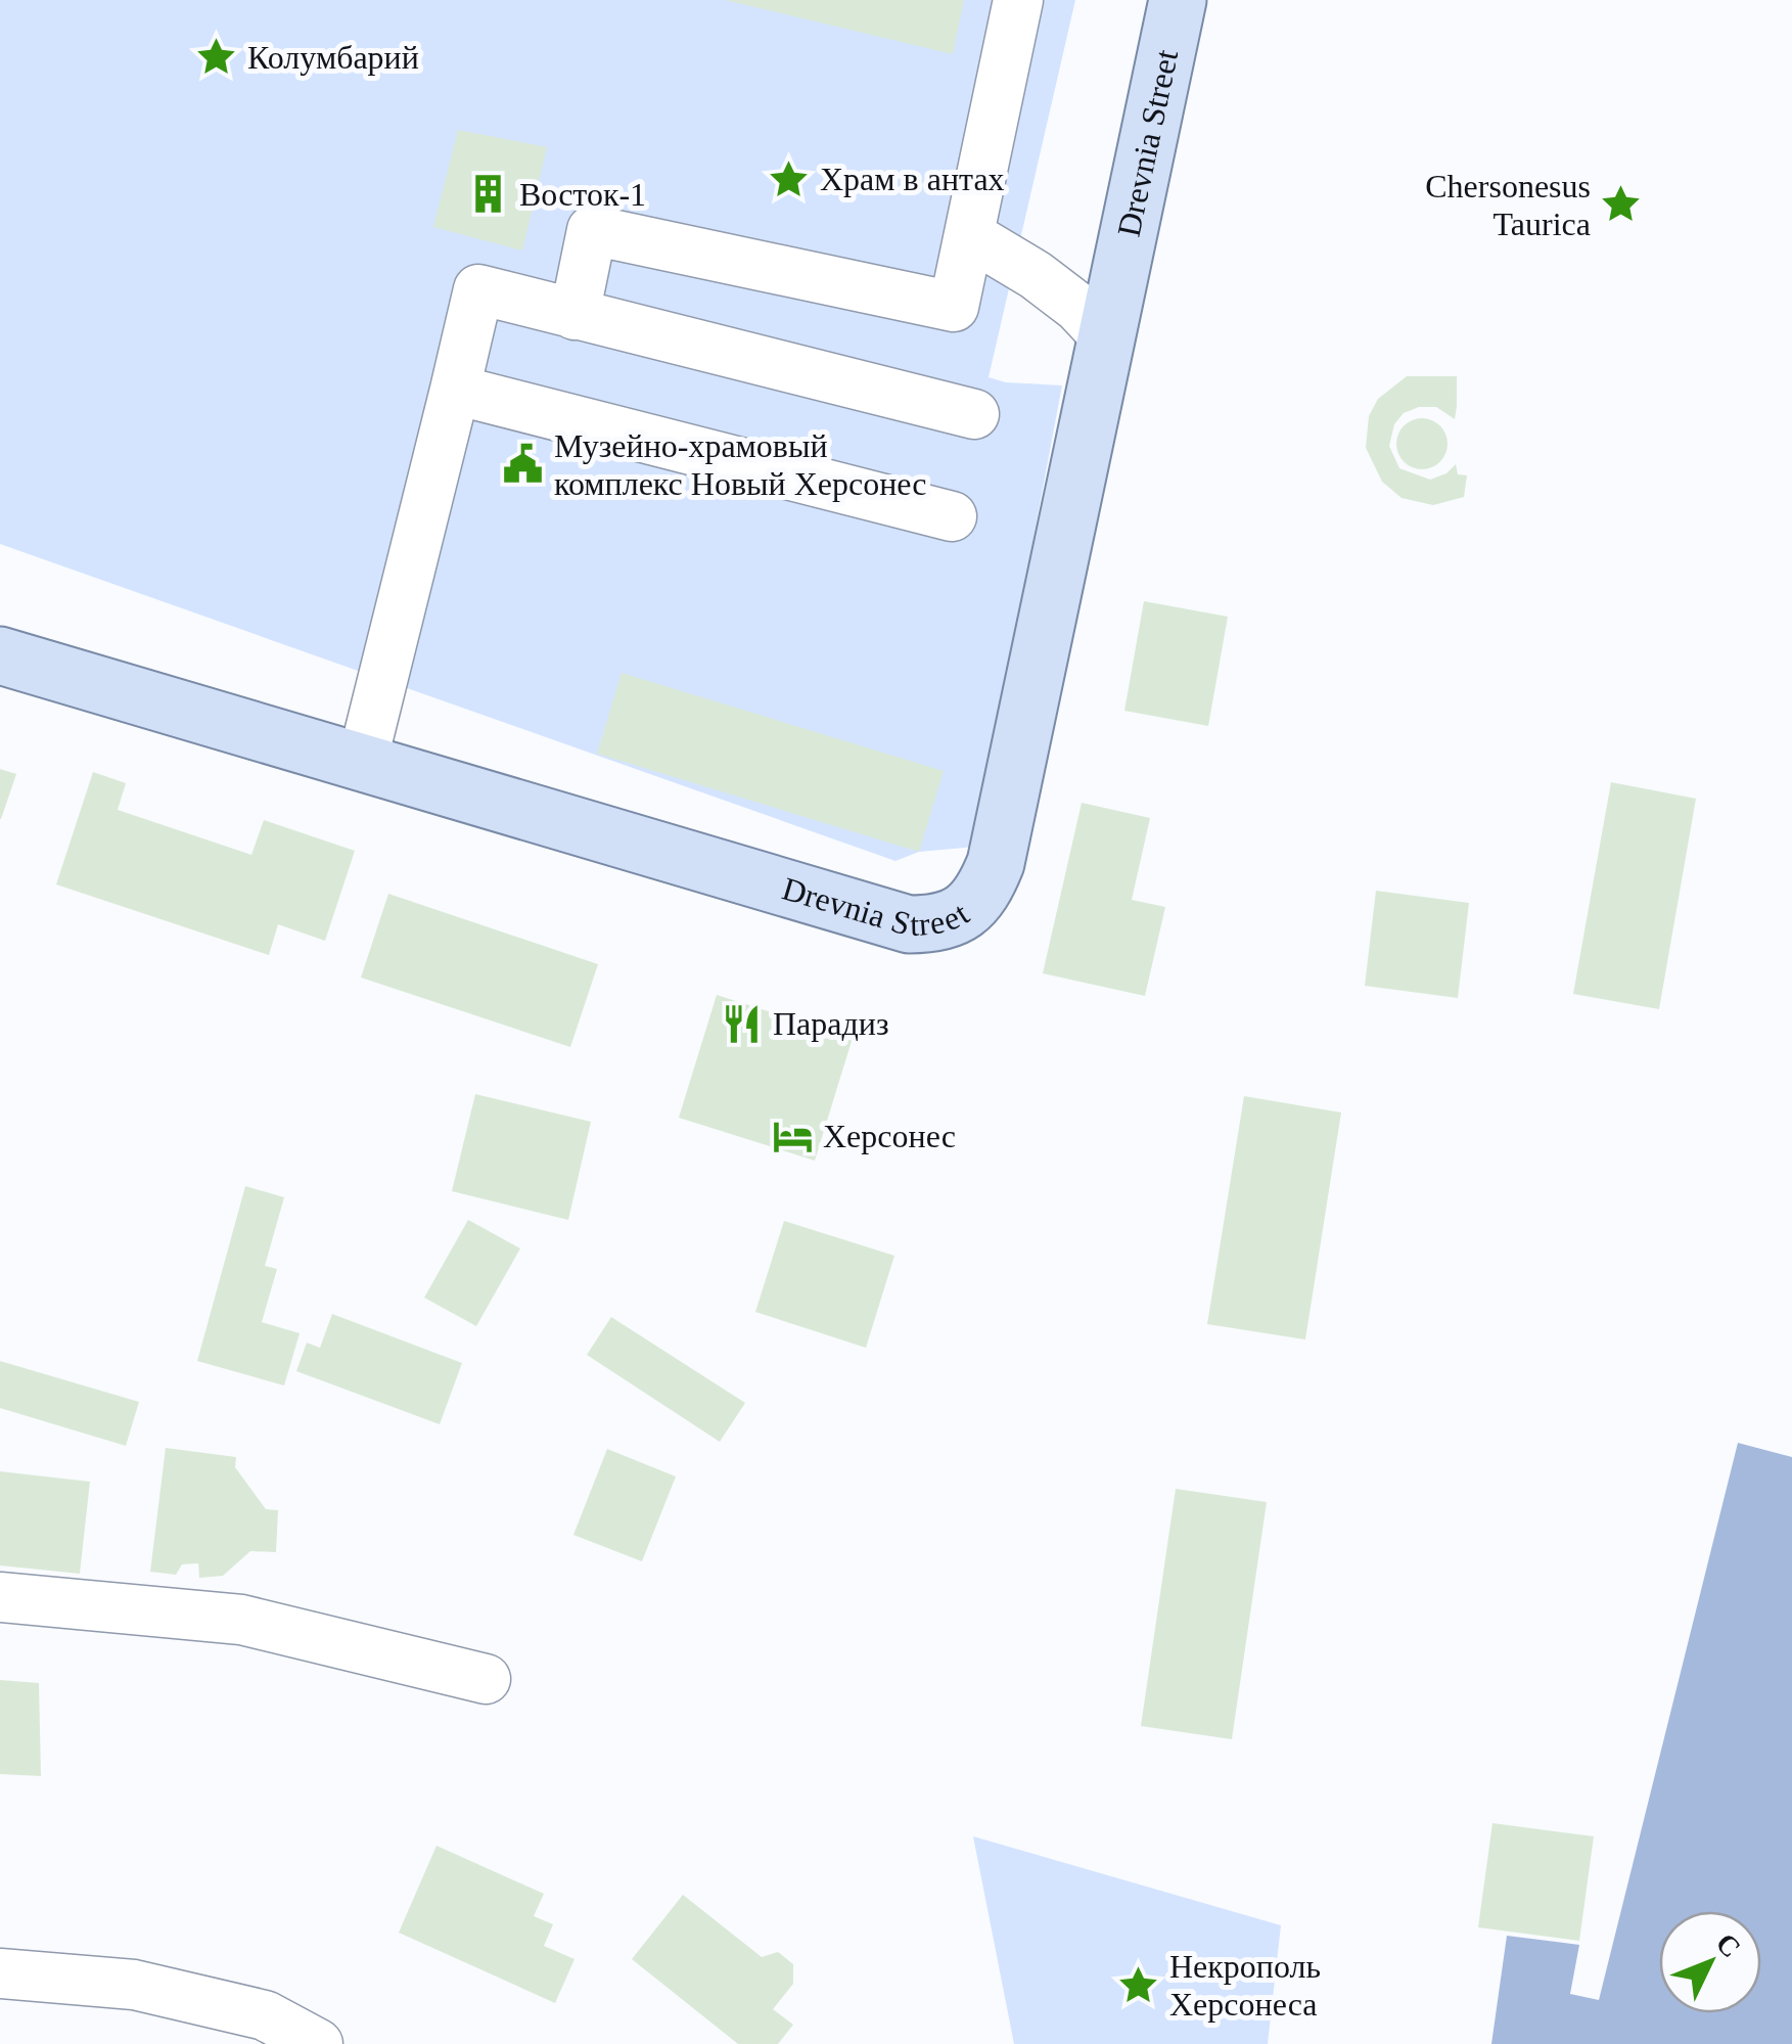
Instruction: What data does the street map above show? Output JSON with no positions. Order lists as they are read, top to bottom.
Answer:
{
  "streets": {
    "main road": ["Drevnia Street"]
  },
  "places": {
    "place": [
      "Колумбарий",
      "Храм в антах",
      "Chersonesus Taurica",
      "Некрополь Херсонеса"
    ],
    "building": ["Восток-1"],
    "public building": ["Музейно-храмовый комплекс Новый Херсонес"],
    "restaurant": ["Парадиз"],
    "hotel": ["Херсонес"]
  },
  "north": "top right"
}
